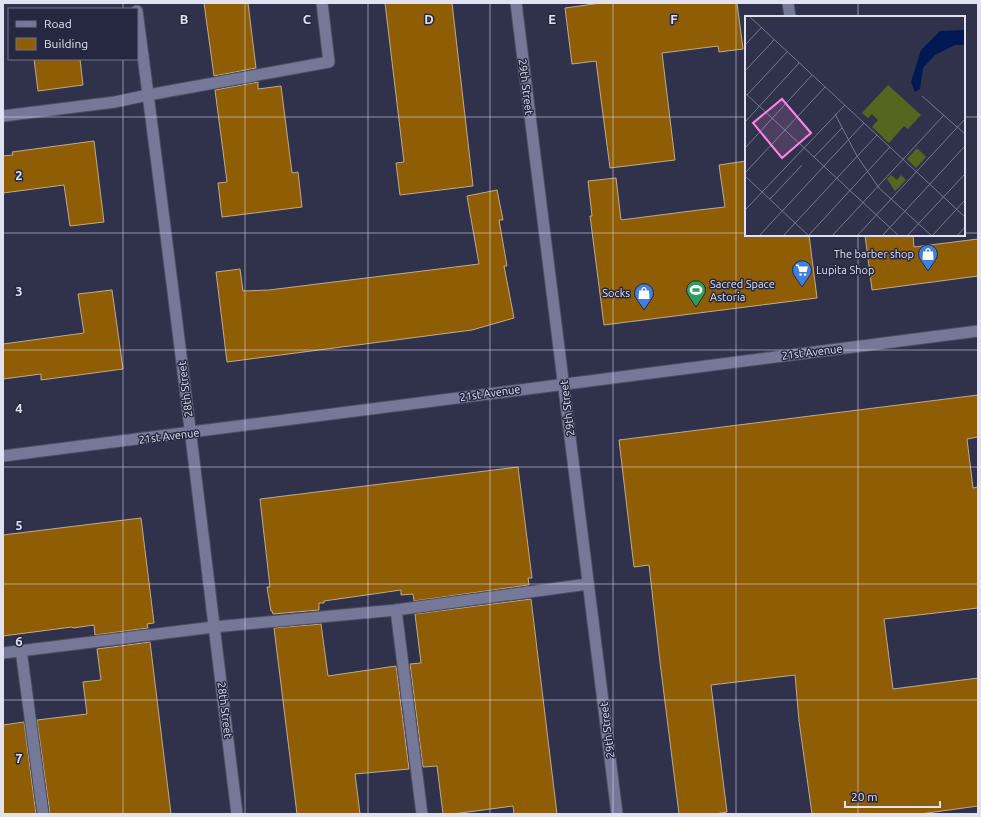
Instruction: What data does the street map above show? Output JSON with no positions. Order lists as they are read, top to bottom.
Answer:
{
  "streets": {
    "street": ["29th Street", "21st Avenue", "28th Street"]
  },
  "crossings": [
    ["29th Street", "21st Avenue"],
    ["21st Avenue", "28th Street"]
  ],
  "places": {
    "shop": ["The barber shop", "Socks"],
    "supermarket": ["Lupita Shop"],
    "sports": ["Sacred Space Astoria"]
  },
  "legend": ["Road", "Building"],
  "scale_bar": "20 m",
  "grid": {
    "columns": [
      "B",
      "C",
      "D",
      "E",
      "F"
    ],
    "rows": [
      "2",
      "3",
      "4",
      "5",
      "6",
      "7"
    ]
  }
}
